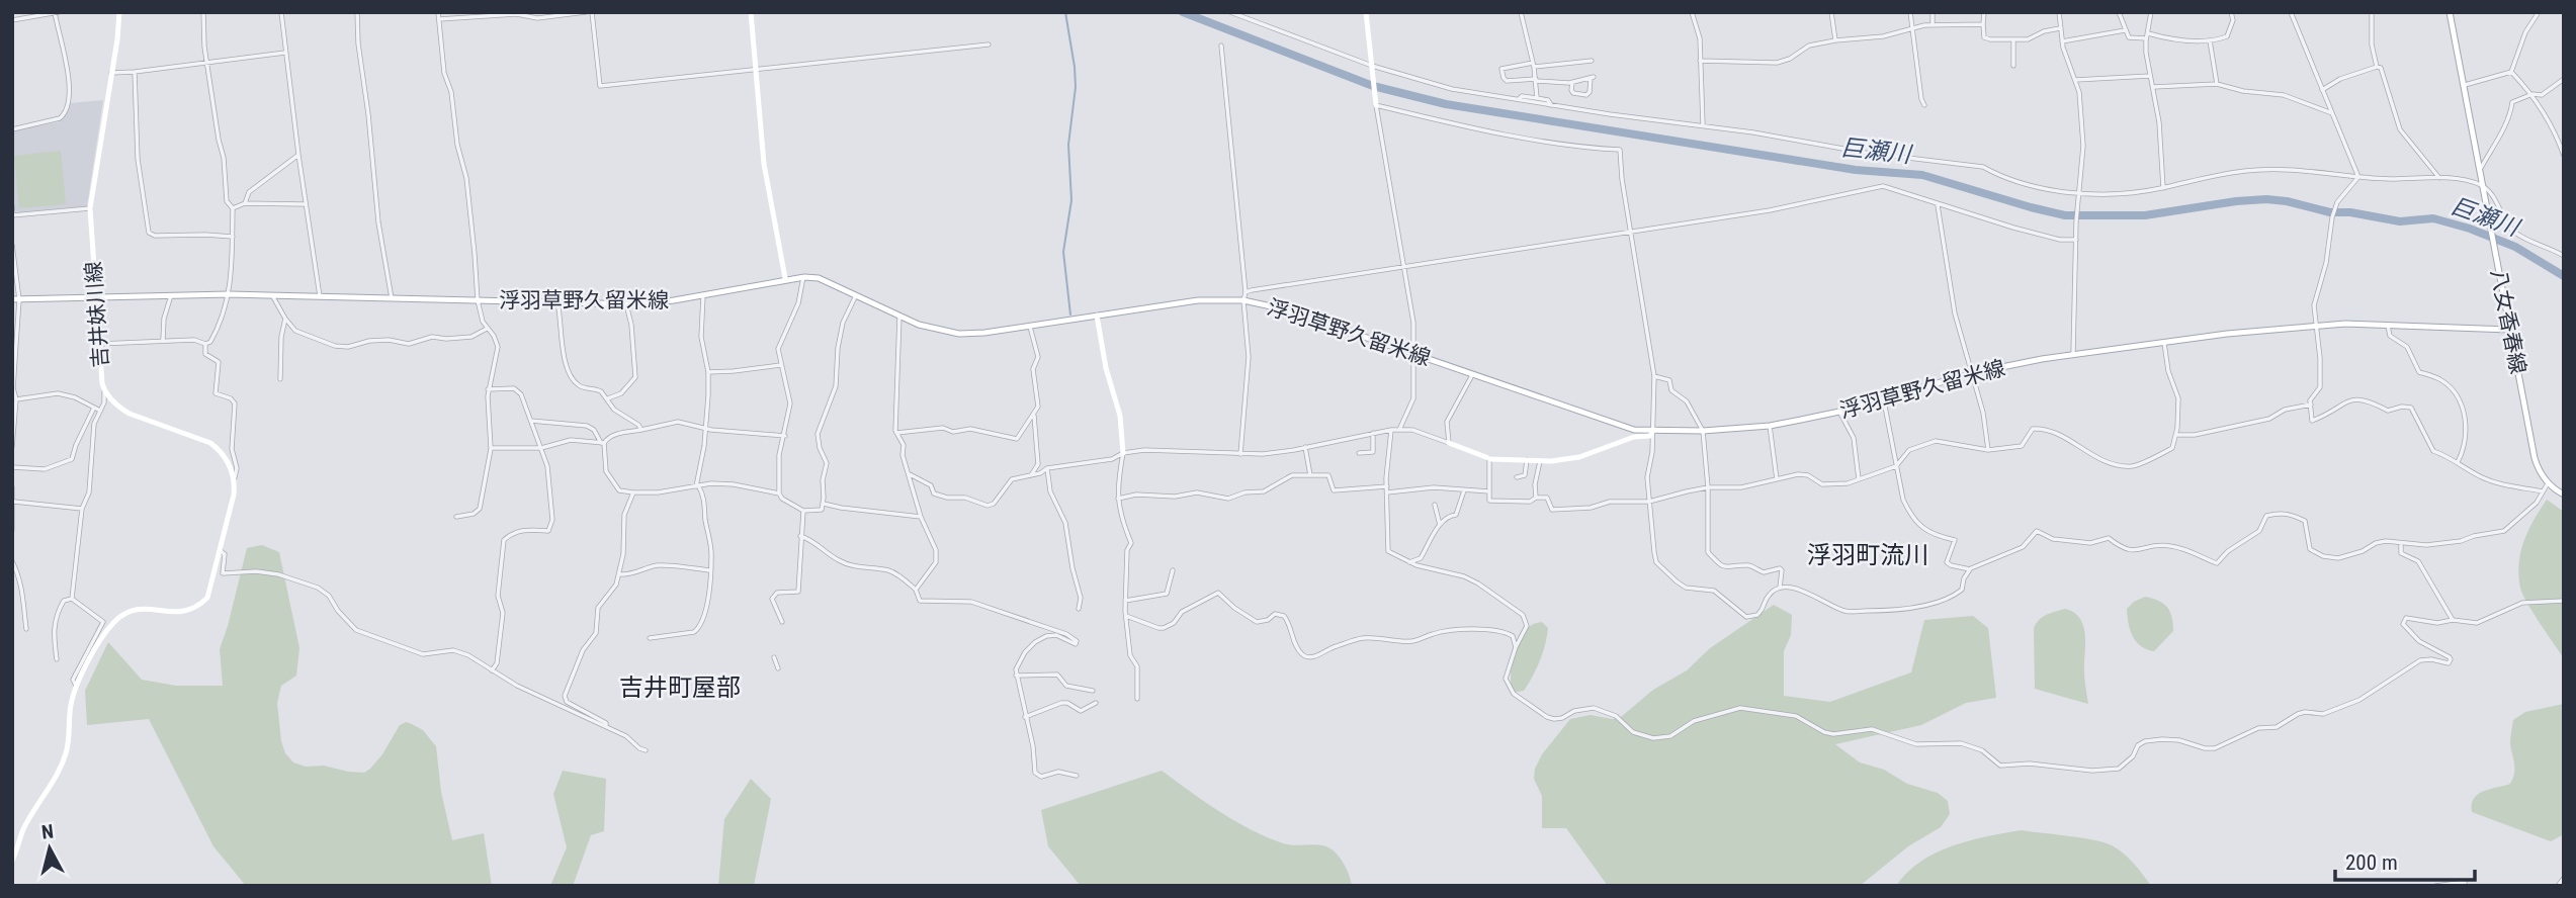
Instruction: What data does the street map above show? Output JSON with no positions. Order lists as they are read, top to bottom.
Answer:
{
  "streets": {
    "main road": ["浮羽草野久留米線", "吉井妹川線", "八女香春線"]
  },
  "crossings": [
    ["浮羽草野久留米線", "吉井妹川線"],
    ["浮羽草野久留米線", "八女香春線"]
  ],
  "districts": ["浮羽町流川", "吉井町屋部"],
  "water": ["巨瀬川"],
  "scale_bar": "200 m",
  "north": "top"
}
